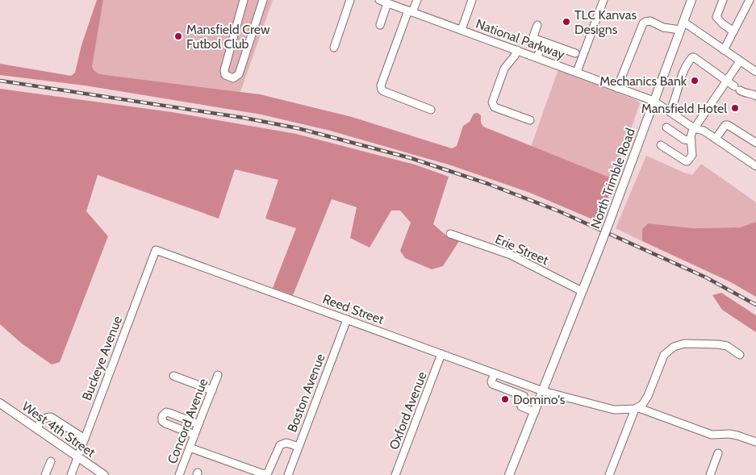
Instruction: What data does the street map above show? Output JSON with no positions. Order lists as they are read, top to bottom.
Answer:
{
  "streets": {
    "main road": ["North Trimble Road", "West 4th Street"],
    "street": [
      "National Parkway",
      "Erie Street",
      "Reed Street",
      "Buckeye Avenue",
      "Boston Avenue",
      "Oxford Avenue",
      "Concord Avenue"
    ]
  },
  "crossings": [
    ["National Parkway", "North Trimble Road"],
    ["North Trimble Road", "Erie Street"],
    ["North Trimble Road", "Reed Street"],
    ["Reed Street", "Buckeye Avenue"],
    ["Reed Street", "Boston Avenue"],
    ["Reed Street", "Oxford Avenue"],
    ["Buckeye Avenue", "West 4th Street"]
  ],
  "places": [
    "TLC Kanvas Designs",
    "Mansfield Crew Futbol Club",
    "Mechanics Bank",
    "Mansfield Hotel",
    "Domino's"
  ]
}
